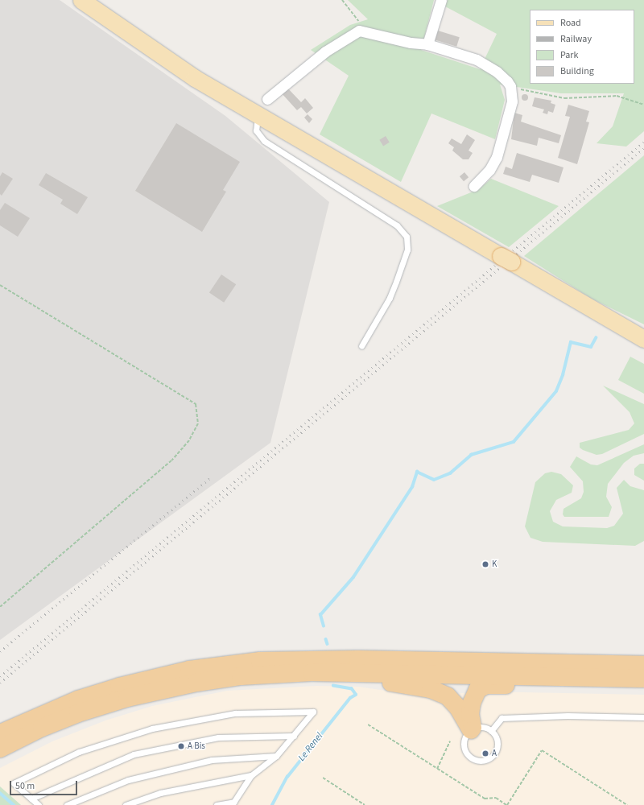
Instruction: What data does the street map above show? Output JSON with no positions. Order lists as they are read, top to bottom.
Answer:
{
  "water": ["Le Renel"],
  "places": ["K", "A Bis", "A"],
  "legend": [
    "Road",
    "Railway",
    "Park",
    "Building"
  ],
  "scale_bar": "50 m"
}
